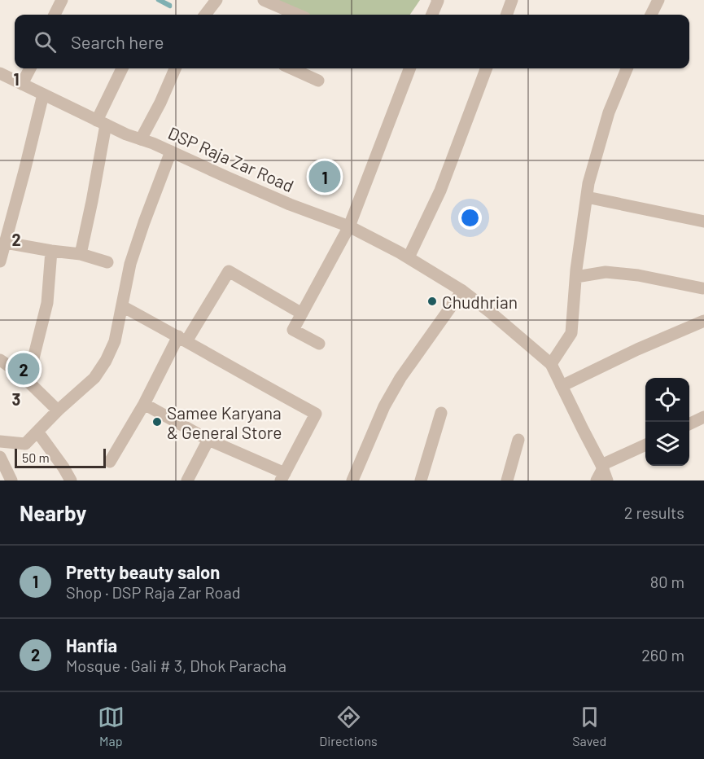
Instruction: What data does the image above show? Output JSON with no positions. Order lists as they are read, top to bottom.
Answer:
{
  "streets": {
    "street": ["DSP Raja Zar Road"]
  },
  "places": ["Chudhrian", "Samee Karyana & General Store"],
  "scale_bar": "50 m",
  "page": {
    "search": "Search here",
    "pins": ["1", "2"],
    "scale": "50 m",
    "heading": ["Nearby", "2 results"],
    "list": [
      {
        "mark": "1",
        "name": "Pretty beauty salon",
        "note": "Shop · DSP Raja Zar Road",
        "value": "80 m"
      },
      {
        "mark": "2",
        "name": "Hanfia",
        "note": "Mosque · Gali # 3, Dhok Paracha",
        "value": "260 m"
      }
    ],
    "nav": ["Map", "Directions", "Saved"]
  },
  "grid": {
    "rows": ["1", "2", "3"]
  }
}
